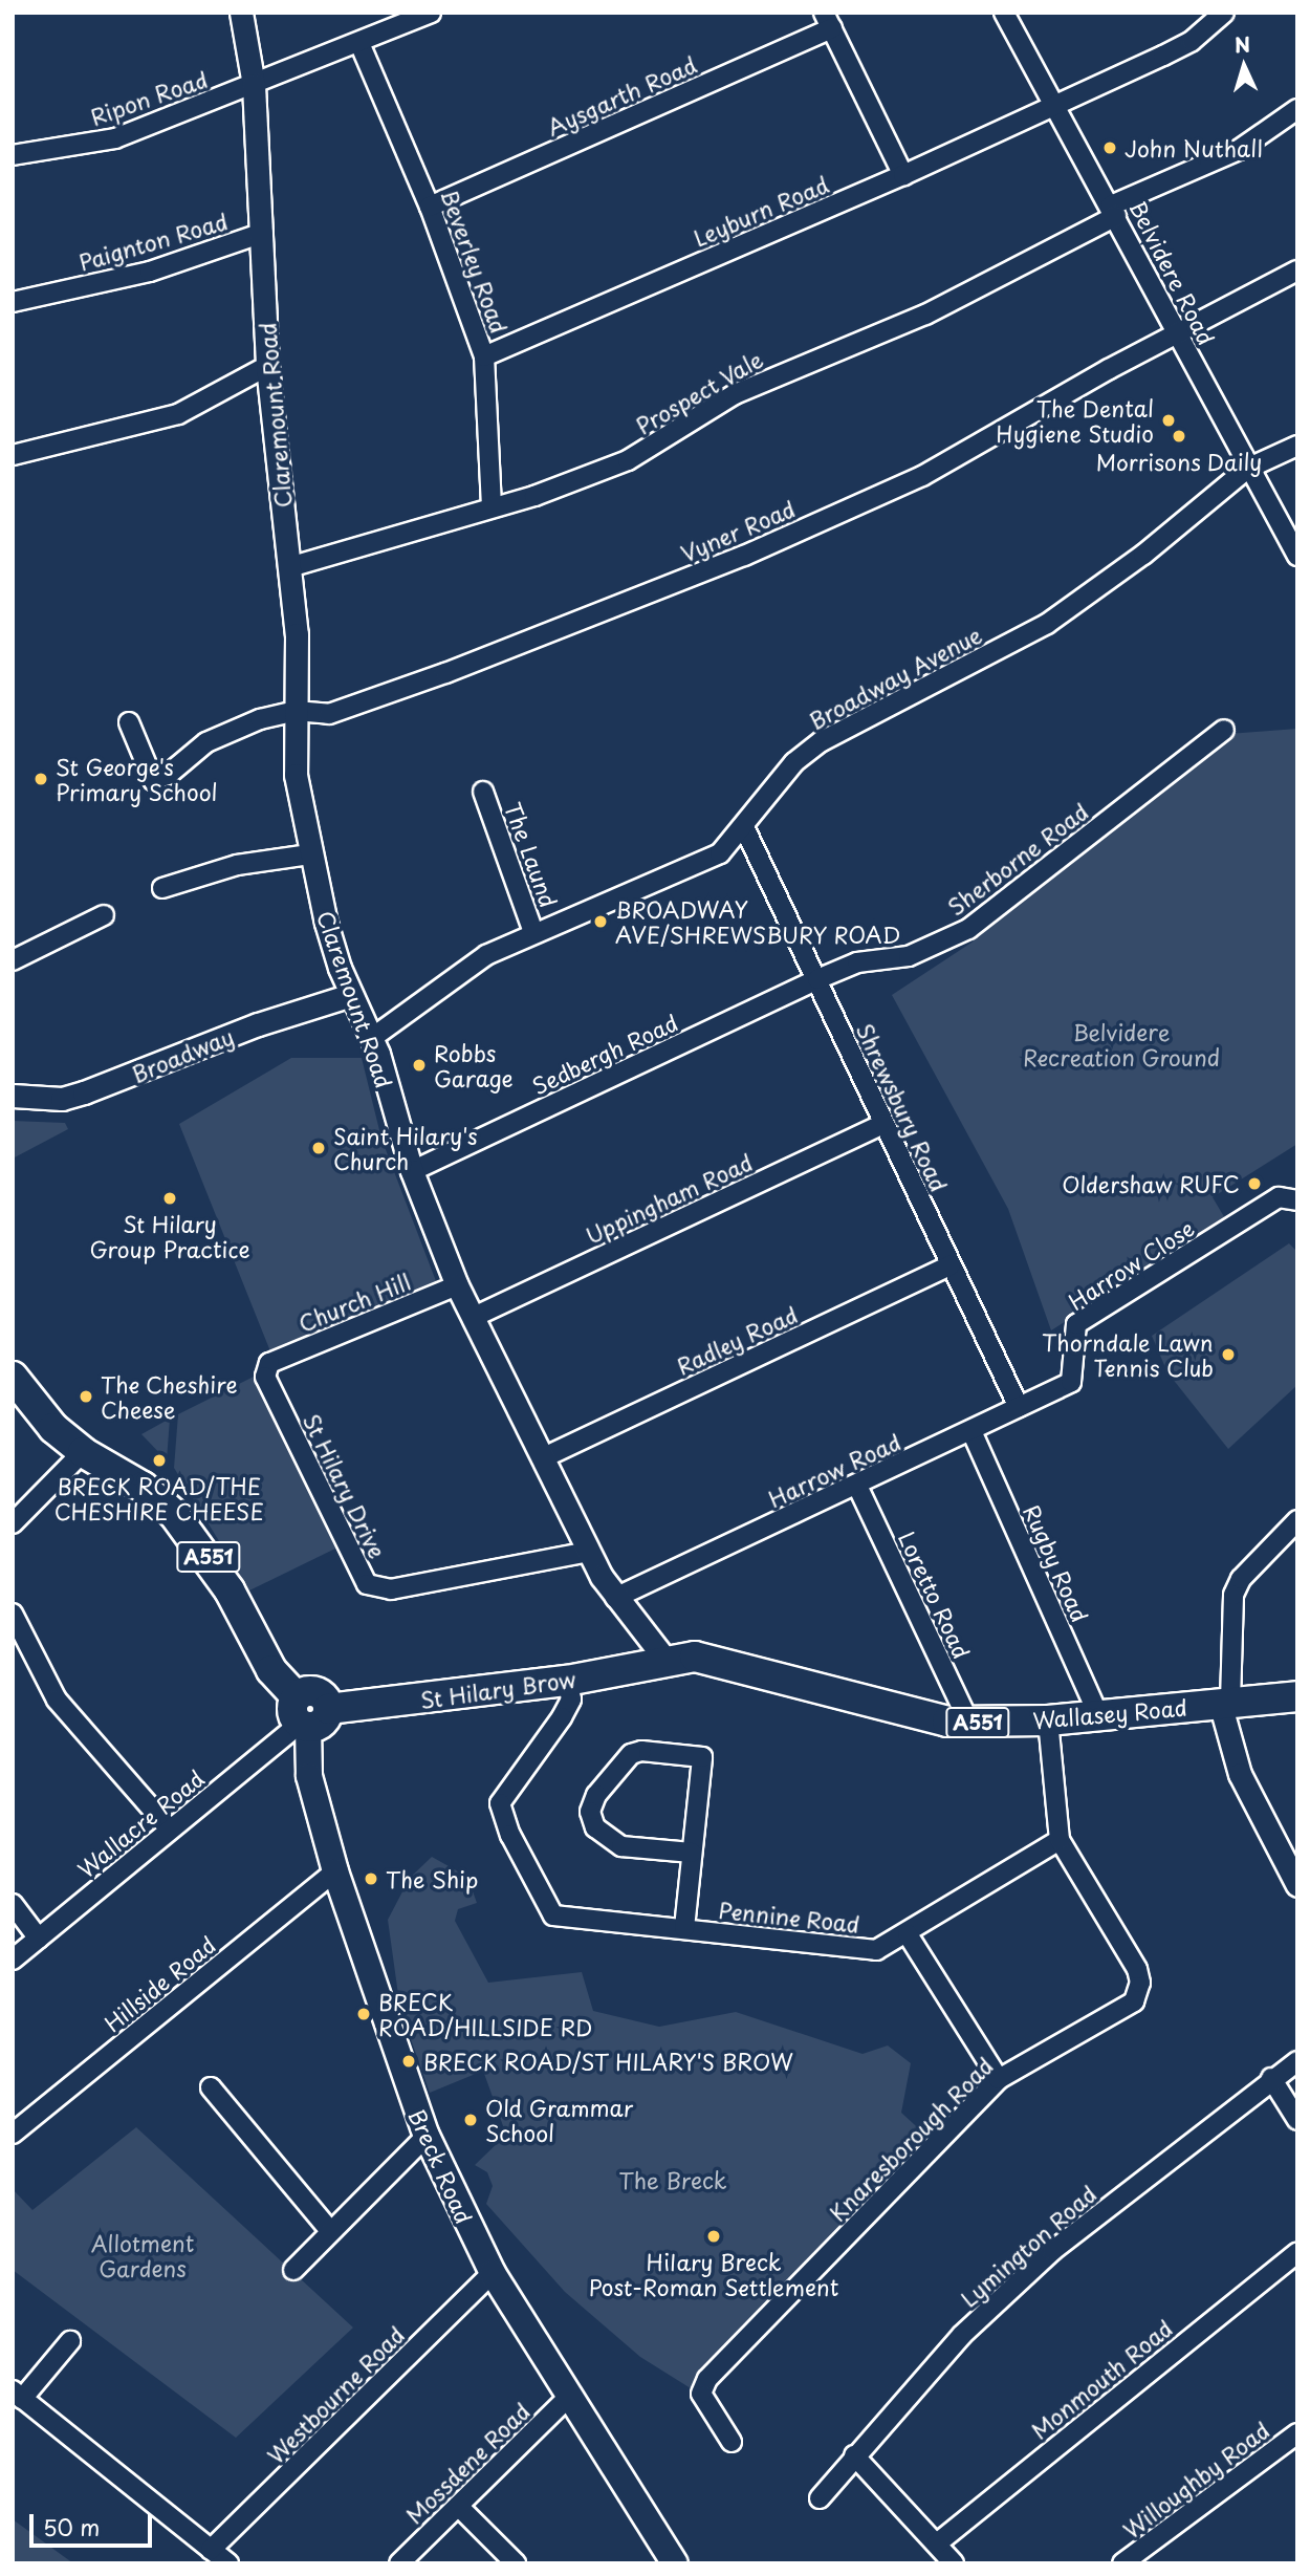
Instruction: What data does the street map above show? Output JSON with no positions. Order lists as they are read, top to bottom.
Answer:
{
  "streets": {
    "main road": [
      "A551",
      "St Hilary Brow",
      "Wallasey Road",
      "Breck Road"
    ],
    "street": [
      "Aysgarth Road",
      "Ripon Road",
      "Leyburn Road",
      "Paignton Road",
      "Beverley Road",
      "Belvidere Road",
      "Prospect Vale",
      "Claremount Road",
      "Vyner Road",
      "Broadway Avenue",
      "The Laund",
      "Sherborne Road",
      "Sedbergh Road",
      "Broadway",
      "Shrewsbury Road",
      "Uppingham Road",
      "Harrow Close",
      "Church Hill",
      "Radley Road",
      "Harrow Road",
      "St Hilary Drive",
      "Rugby Road",
      "Loretto Road",
      "Wallacre Road",
      "Pennine Road",
      "Hillside Road",
      "Knaresborough Road",
      "Lymington Road",
      "Monmouth Road",
      "Westbourne Road",
      "Mossdene Road",
      "Willoughby Road"
    ]
  },
  "crossings": [
    ["Aysgarth Road", "Beverley Road"],
    ["Ripon Road", "Beverley Road"],
    ["Ripon Road", "Claremount Road"],
    ["Leyburn Road", "Beverley Road"],
    ["Leyburn Road", "Belvidere Road"],
    ["Paignton Road", "Claremount Road"],
    ["Beverley Road", "Prospect Vale"],
    ["Belvidere Road", "Prospect Vale"],
    ["Belvidere Road", "Vyner Road"],
    ["Belvidere Road", "Broadway Avenue"],
    ["Prospect Vale", "Claremount Road"],
    ["Claremount Road", "Vyner Road"],
    ["Claremount Road", "Broadway Avenue"],
    ["Claremount Road", "Sedbergh Road"],
    ["Claremount Road", "Broadway"],
    ["Claremount Road", "Uppingham Road"],
    ["Claremount Road", "Church Hill"],
    ["Claremount Road", "Radley Road"],
    ["Claremount Road", "Harrow Road"],
    ["Claremount Road", "St Hilary Drive"],
    ["Claremount Road", "St Hilary Brow"],
    ["Claremount Road", "Wallasey Road"],
    ["Broadway Avenue", "The Laund"],
    ["Broadway Avenue", "Shrewsbury Road"],
    ["Sherborne Road", "Sedbergh Road"],
    ["Sherborne Road", "Shrewsbury Road"],
    ["Sedbergh Road", "Shrewsbury Road"],
    ["Shrewsbury Road", "Uppingham Road"],
    ["Shrewsbury Road", "Radley Road"],
    ["Shrewsbury Road", "Harrow Road"],
    ["Harrow Close", "Harrow Road"],
    ["Church Hill", "St Hilary Drive"],
    ["Harrow Road", "Rugby Road"],
    ["Harrow Road", "Loretto Road"],
    ["A551", "St Hilary Brow"],
    ["A551", "Wallacre Road"],
    ["A551", "Breck Road"],
    ["Rugby Road", "Wallasey Road"],
    ["Loretto Road", "Wallasey Road"],
    ["St Hilary Brow", "Wallasey Road"],
    ["St Hilary Brow", "Wallacre Road"],
    ["St Hilary Brow", "Pennine Road"],
    ["St Hilary Brow", "Breck Road"],
    ["Wallasey Road", "Knaresborough Road"],
    ["Wallacre Road", "Breck Road"],
    ["Pennine Road", "Knaresborough Road"],
    ["Hillside Road", "Breck Road"],
    ["Breck Road", "Westbourne Road"],
    ["Breck Road", "Mossdene Road"]
  ],
  "parks": ["Belvidere Recreation Ground", "The Breck", "Allotment Gardens"],
  "places": [
    "John Nuthall",
    "The Dental Hygiene Studio",
    "Morrisons Daily",
    "St George's Primary School",
    "BROADWAY AVE/SHREWSBURY ROAD",
    "Robbs Garage",
    "Saint Hilary's Church",
    "Oldershaw RUFC",
    "St Hilary Group Practice",
    "Thorndale Lawn Tennis Club",
    "The Cheshire Cheese",
    "BRECK ROAD/THE CHESHIRE CHEESE",
    "The Ship",
    "BRECK ROAD/HILLSIDE RD",
    "BRECK ROAD/ST HILARY'S BROW",
    "Old Grammar School",
    "HiIary Breck Post-Roman Settlement"
  ],
  "scale_bar": "50 m",
  "north": "top"
}
